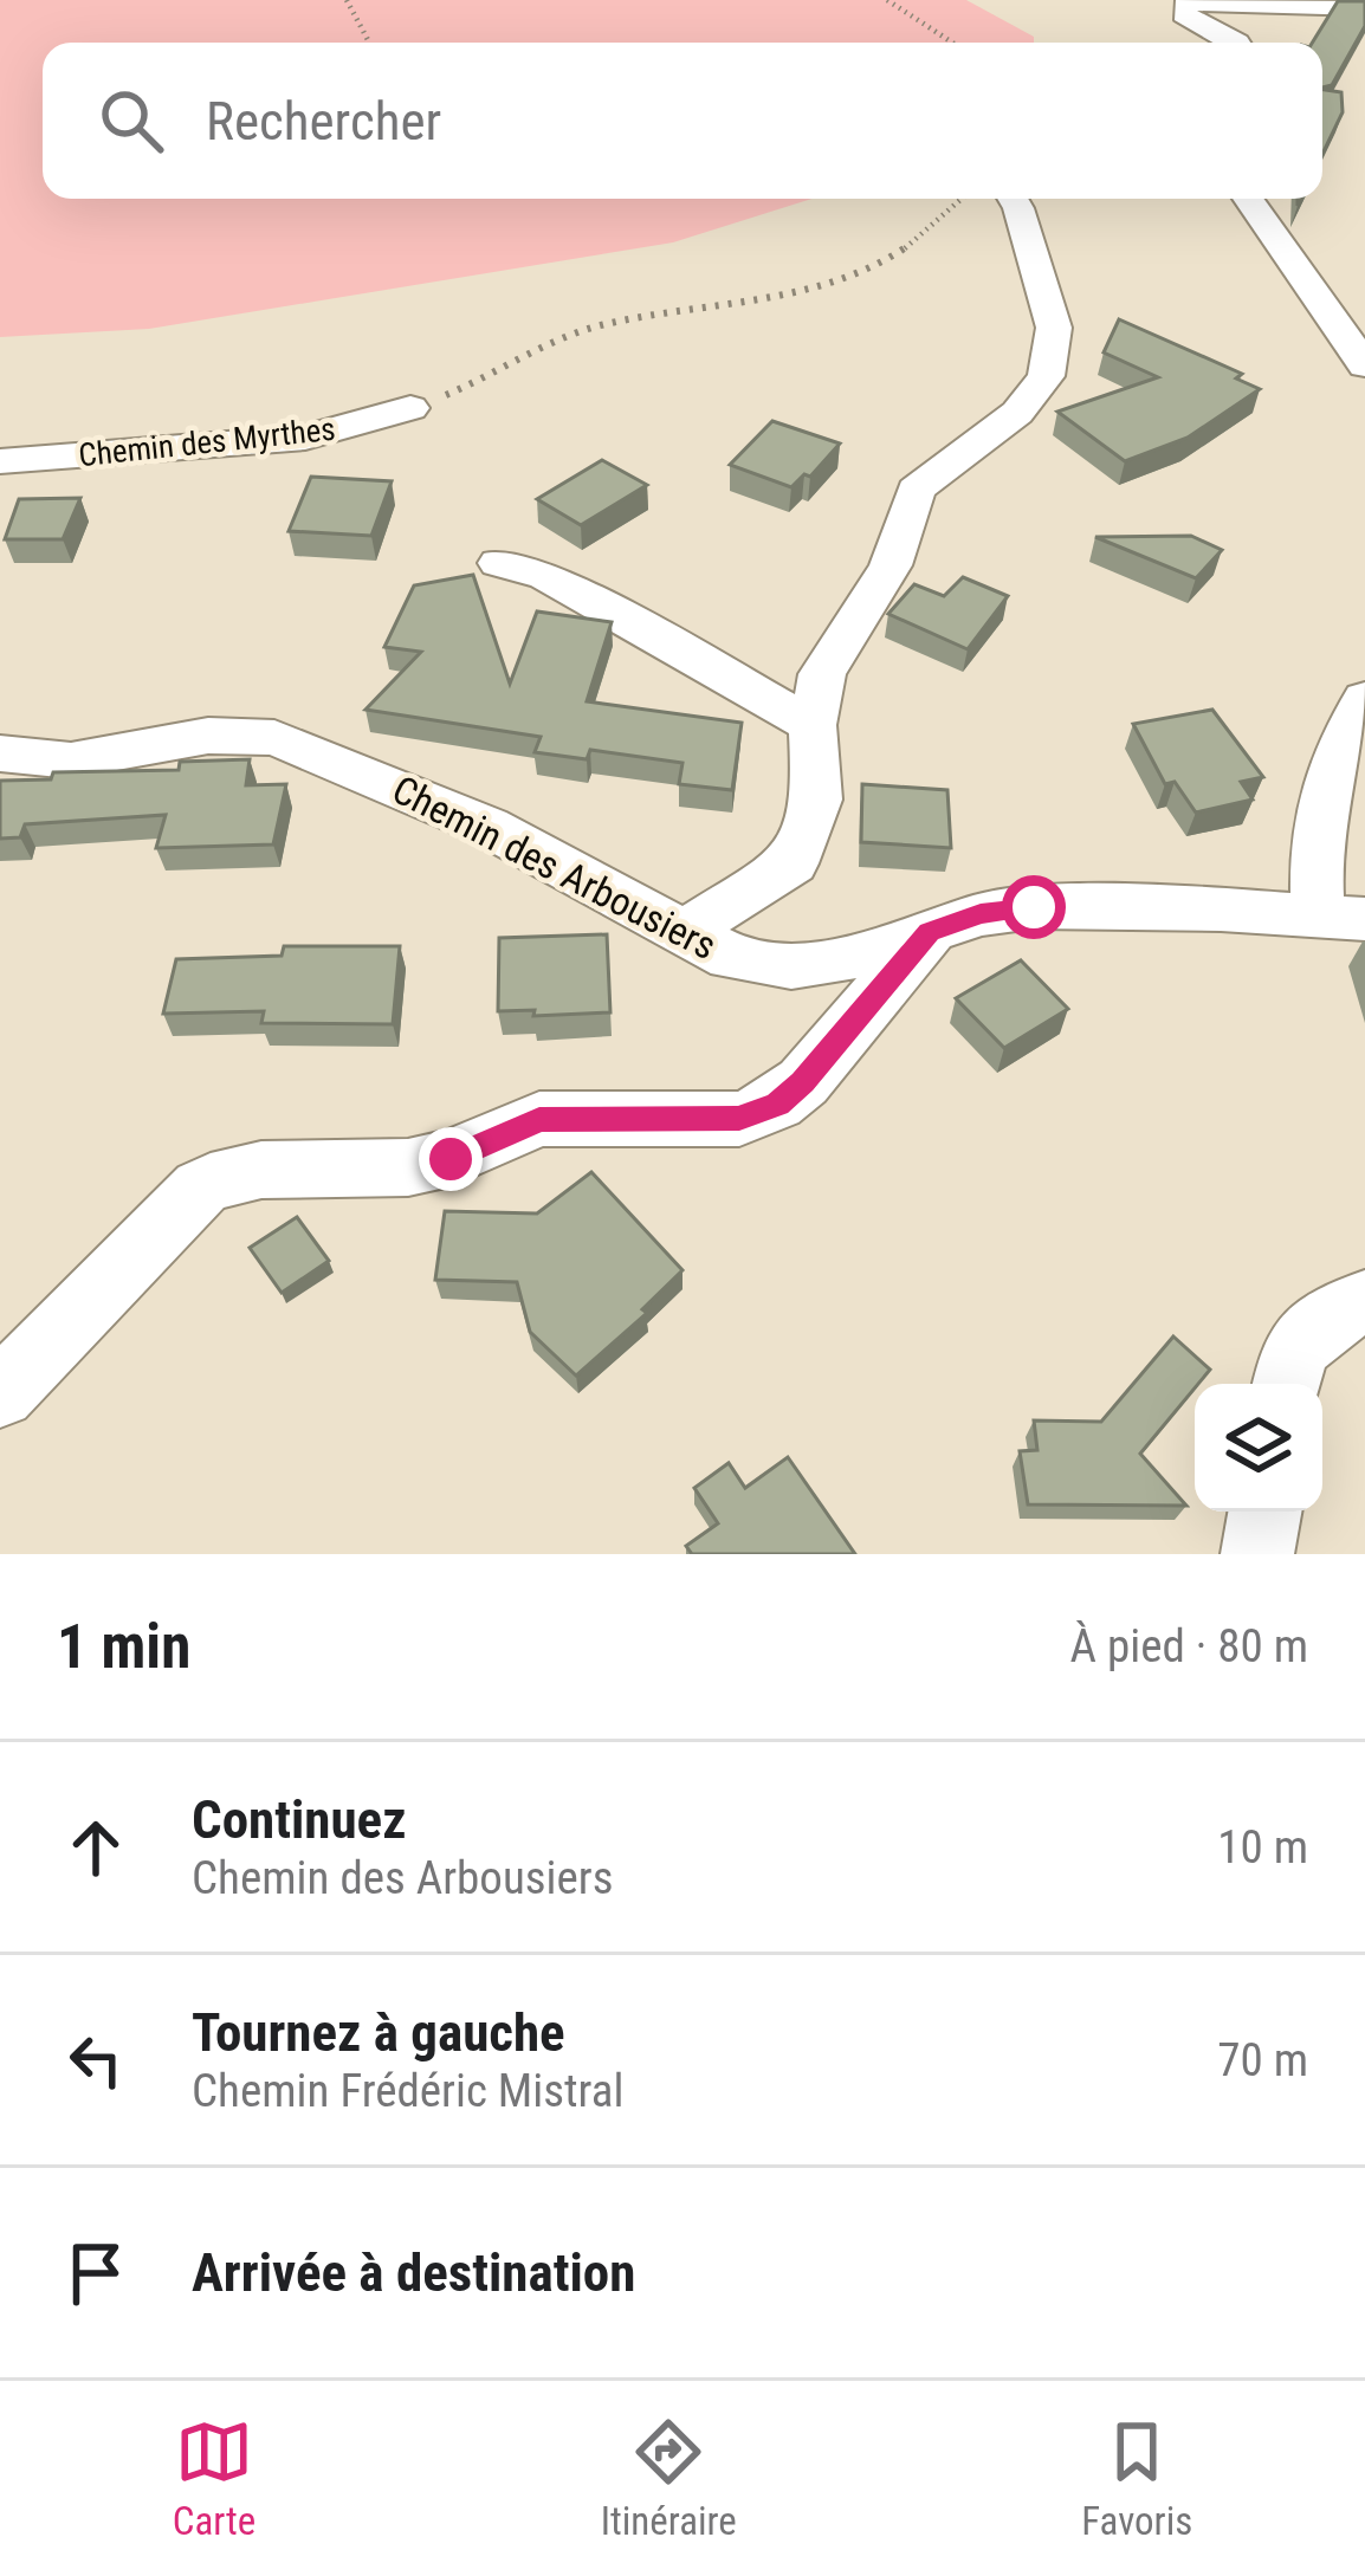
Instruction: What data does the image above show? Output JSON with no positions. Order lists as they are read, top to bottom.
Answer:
{
  "streets": {
    "street": ["Chemin des Myrthes", "Chemin des Arbousiers"]
  },
  "page": {
    "search": "Rechercher",
    "heading": ["1 min", "À pied · 80 m"],
    "list": [
      ["Continuez", "Chemin des Arbousiers", "10 m"],
      ["Tournez à gauche", "Chemin Frédéric Mistral", "70 m"],
      "Arrivée à destination"
    ],
    "nav": ["Carte", "Itinéraire", "Favoris"]
  }
}
